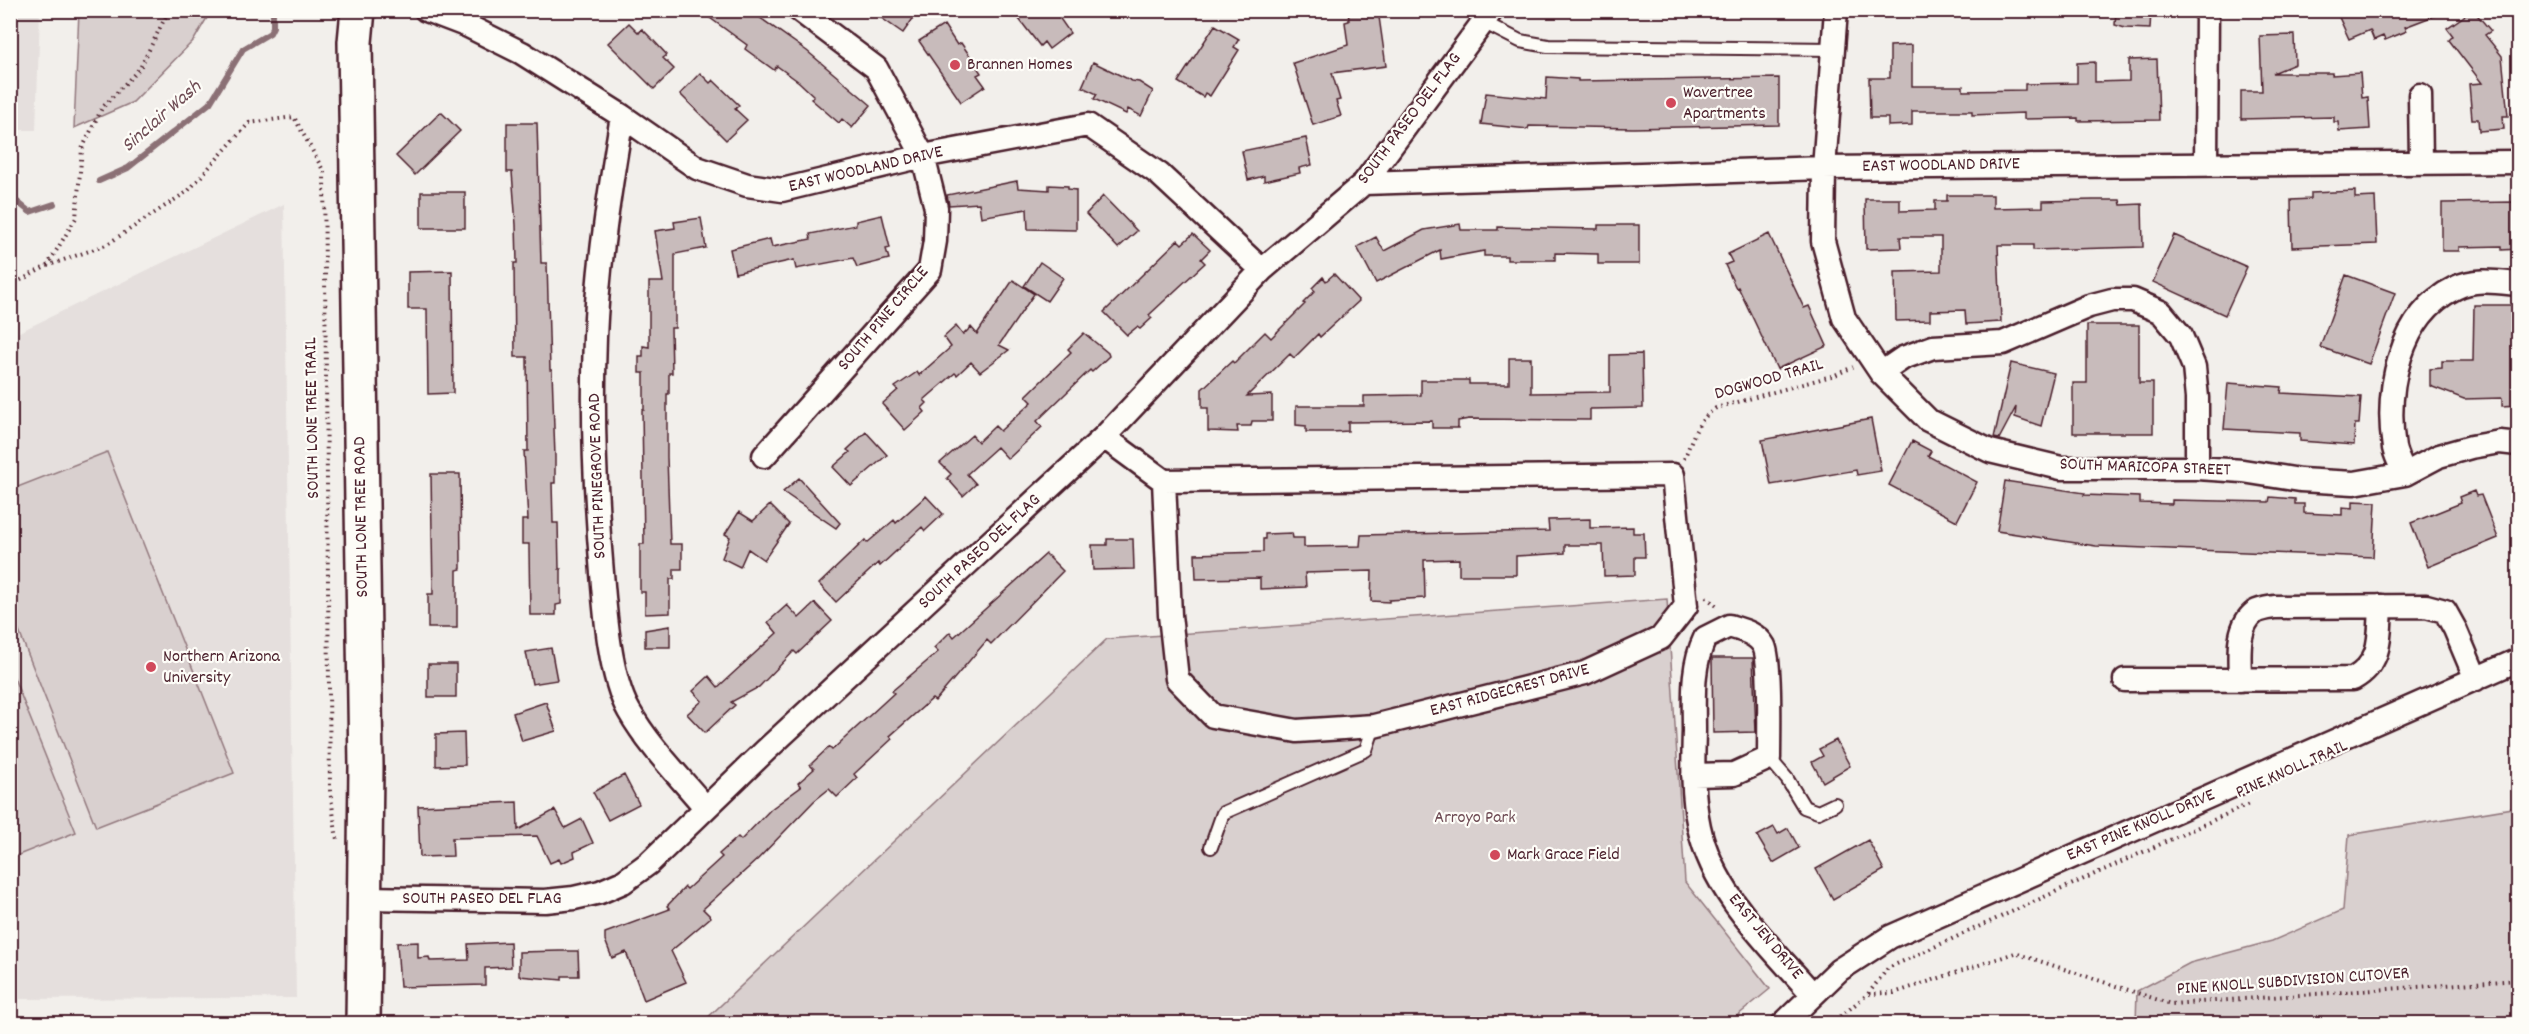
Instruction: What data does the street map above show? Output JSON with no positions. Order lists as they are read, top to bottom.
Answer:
{
  "streets": {
    "main road": ["SOUTH LONE TREE ROAD"],
    "street": [
      "SOUTH PASEO DEL FLAG",
      "EAST WOODLAND DRIVE",
      "SOUTH PINE CIRCLE",
      "SOUTH MARICOPA STREET",
      "SOUTH PINEGROVE ROAD",
      "EAST RIDGECREST DRIVE",
      "EAST PINE KNOLL DRIVE",
      "EAST JEN DRIVE"
    ],
    "path": [
      "DOGWOOD TRAIL",
      "SOUTH LONE TREE TRAIL",
      "PINE KNOLL TRAIL",
      "PINE KNOLL SUBDIVISION CUTOVER"
    ]
  },
  "crossings": [
    ["SOUTH PASEO DEL FLAG", "EAST WOODLAND DRIVE"],
    ["SOUTH PASEO DEL FLAG", "SOUTH PINEGROVE ROAD"],
    ["SOUTH PASEO DEL FLAG", "SOUTH LONE TREE ROAD"],
    ["EAST WOODLAND DRIVE", "SOUTH PINE CIRCLE"],
    ["EAST WOODLAND DRIVE", "SOUTH MARICOPA STREET"],
    ["EAST WOODLAND DRIVE", "SOUTH PINEGROVE ROAD"],
    ["DOGWOOD TRAIL", "SOUTH MARICOPA STREET"],
    ["DOGWOOD TRAIL", "EAST RIDGECREST DRIVE"],
    ["PINE KNOLL TRAIL", "PINE KNOLL SUBDIVISION CUTOVER"],
    ["EAST PINE KNOLL DRIVE", "EAST JEN DRIVE"]
  ],
  "water": ["Sinclair Wash"],
  "parks": ["Arroyo Park"],
  "places": [
    "Brannen Homes",
    "Wavertree Apartments",
    "Northern Arizona University",
    "Mark Grace Field"
  ]
}
